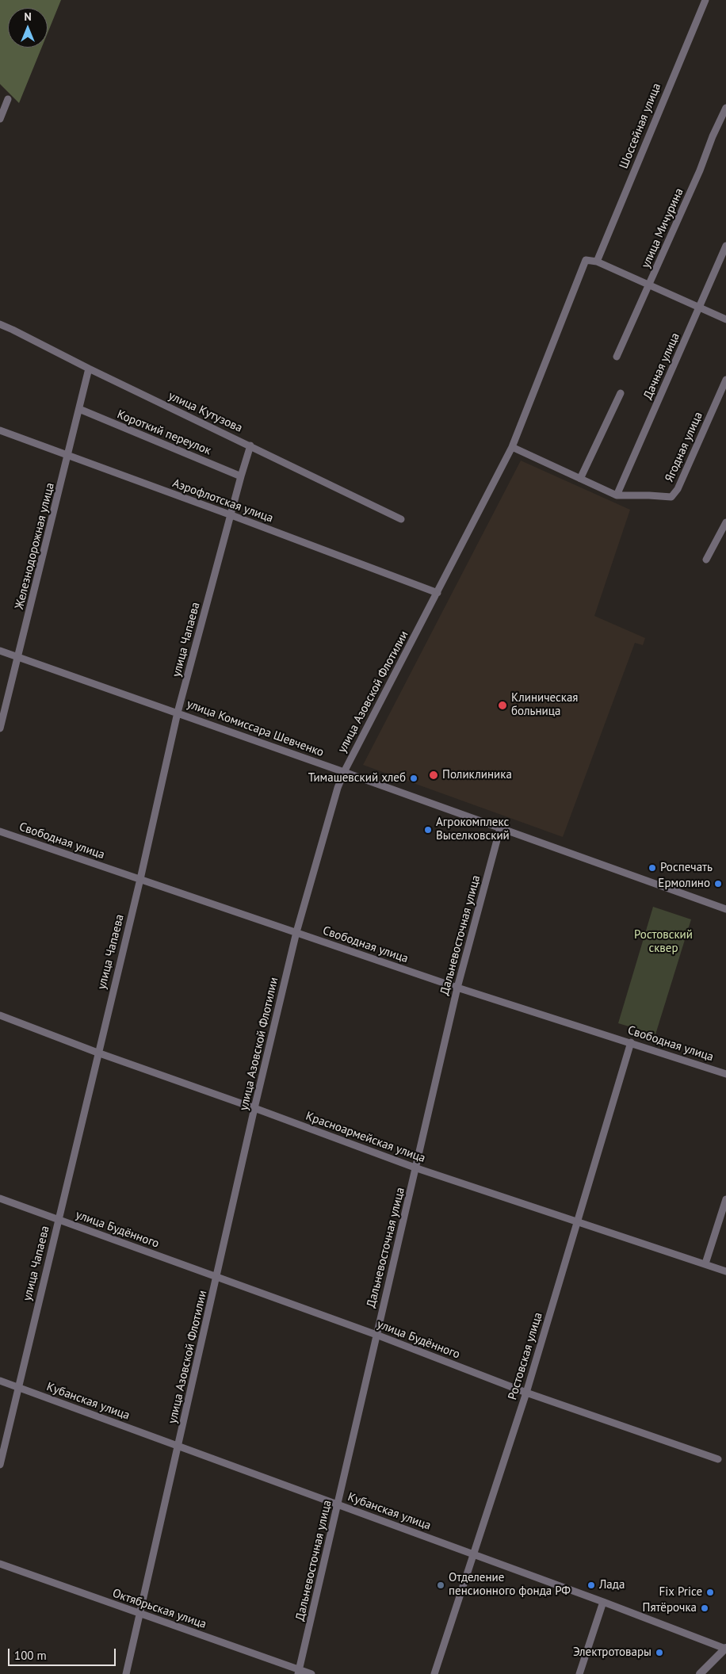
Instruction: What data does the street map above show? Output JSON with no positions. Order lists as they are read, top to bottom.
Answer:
{
  "streets": {
    "street": [
      "Шоссейная улица",
      "улица Мичурина",
      "Дачная улица",
      "улица Кутузова",
      "Короткий переулок",
      "Ягодная улица",
      "Аэрофлотская улица",
      "Железнодорожная улица",
      "улица Чапаева",
      "улица Азовской Флотилии",
      "улица Комиссара Шевченко",
      "Свободная улица",
      "Дальневосточная улица",
      "Красноармейская улица",
      "улица Будённого",
      "Ростовская улица",
      "Кубанская улица",
      "Октябрьская улица"
    ]
  },
  "crossings": [
    ["Дачная улица", "Ягодная улица"],
    ["улица Кутузова", "Железнодорожная улица"],
    ["улица Кутузова", "улица Чапаева"],
    ["Короткий переулок", "Железнодорожная улица"],
    ["Короткий переулок", "улица Чапаева"],
    ["Ягодная улица", "улица Азовской Флотилии"],
    ["Аэрофлотская улица", "Железнодорожная улица"],
    ["Аэрофлотская улица", "улица Чапаева"],
    ["Аэрофлотская улица", "улица Азовской Флотилии"],
    ["Железнодорожная улица", "улица Комиссара Шевченко"],
    ["улица Чапаева", "улица Комиссара Шевченко"],
    ["улица Чапаева", "Свободная улица"],
    ["улица Чапаева", "Красноармейская улица"],
    ["улица Чапаева", "улица Будённого"],
    ["улица Чапаева", "Кубанская улица"],
    ["улица Азовской Флотилии", "улица Комиссара Шевченко"],
    ["улица Азовской Флотилии", "Свободная улица"],
    ["улица Азовской Флотилии", "Красноармейская улица"],
    ["улица Азовской Флотилии", "улица Будённого"],
    ["улица Азовской Флотилии", "Кубанская улица"],
    ["улица Азовской Флотилии", "Октябрьская улица"],
    ["улица Комиссара Шевченко", "Дальневосточная улица"],
    ["Свободная улица", "Дальневосточная улица"],
    ["Свободная улица", "Ростовская улица"],
    ["Дальневосточная улица", "Красноармейская улица"],
    ["Дальневосточная улица", "улица Будённого"],
    ["Дальневосточная улица", "Кубанская улица"],
    ["Дальневосточная улица", "Октябрьская улица"],
    ["Красноармейская улица", "Ростовская улица"],
    ["улица Будённого", "Ростовская улица"],
    ["Ростовская улица", "Кубанская улица"]
  ],
  "parks": ["Ростовский сквер"],
  "places": [
    "Клиническая больница",
    "Поликлиника",
    "Тимашевский хлеб",
    "Агрокомплекс Выселковский",
    "Роспечать",
    "Ермолино",
    "Отделение пенсионного фонда РФ",
    "Лада",
    "Fix Price",
    "Пятёрочка",
    "Электротовары"
  ],
  "scale_bar": "100 m",
  "north": "top"
}
